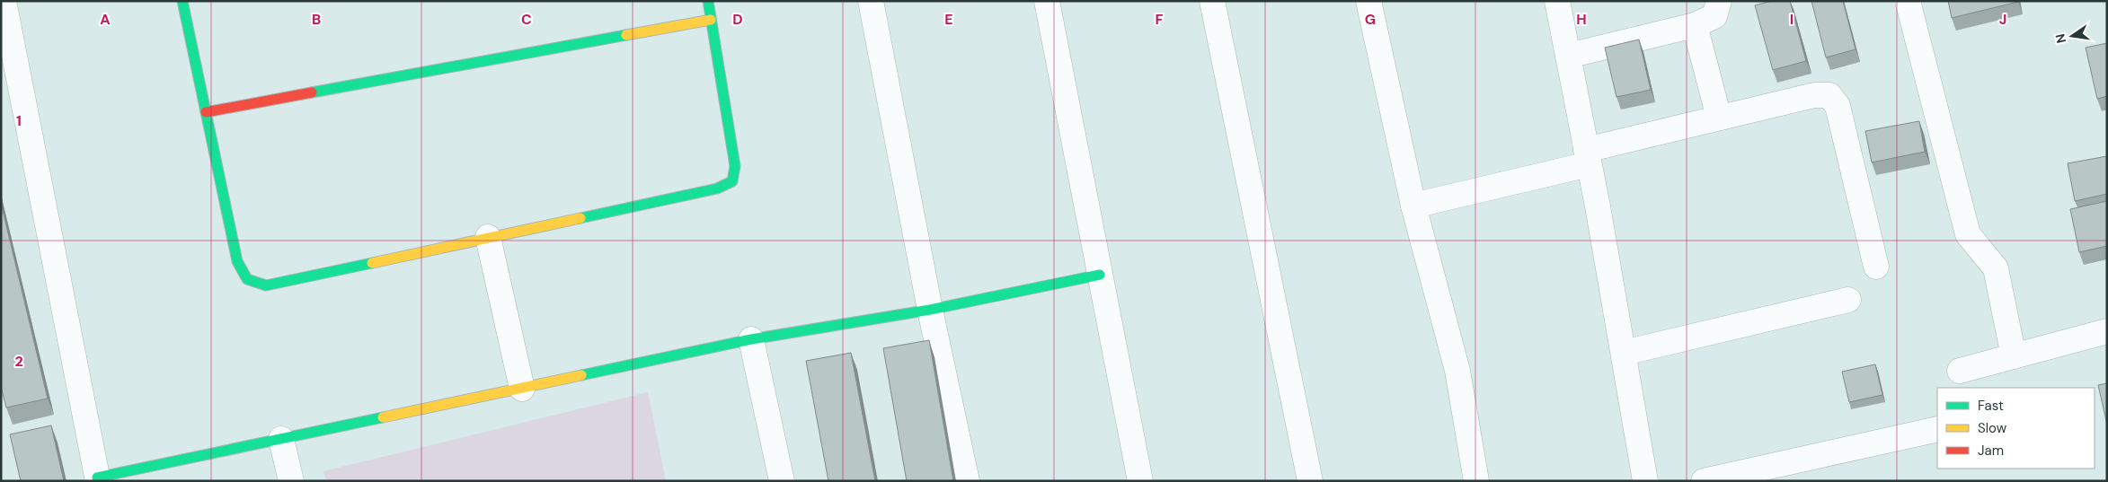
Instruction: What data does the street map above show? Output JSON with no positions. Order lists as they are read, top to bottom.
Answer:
{
  "legend": ["Fast", "Slow", "Jam"],
  "north": "left",
  "grid": {
    "columns": [
      "A",
      "B",
      "C",
      "D",
      "E",
      "F",
      "G",
      "H",
      "I",
      "J"
    ],
    "rows": ["1", "2"]
  }
}
